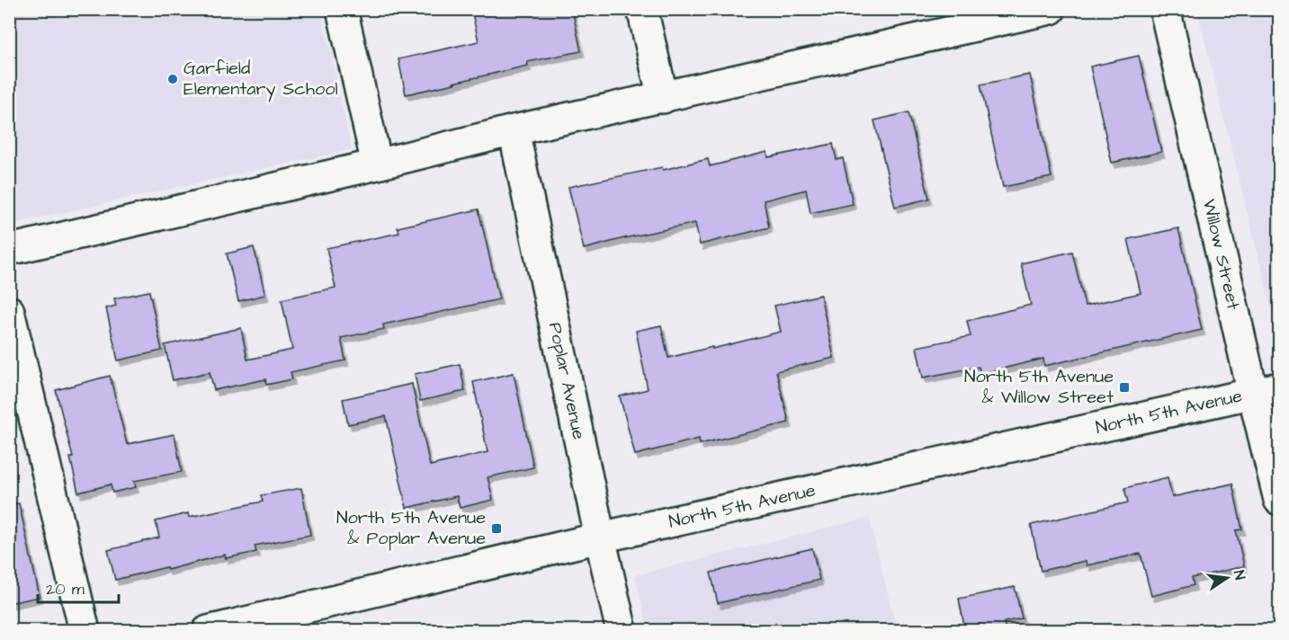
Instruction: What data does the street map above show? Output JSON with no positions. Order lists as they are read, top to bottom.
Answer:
{
  "streets": {
    "street": ["Willow Street", "Poplar Avenue", "North 5th Avenue"]
  },
  "crossings": [
    ["Willow Street", "North 5th Avenue"],
    ["Poplar Avenue", "North 5th Avenue"]
  ],
  "places": {
    "other": ["Garfield Elementary School"],
    "transit": ["North 5th Avenue & Willow Street", "North 5th Avenue & Poplar Avenue"]
  },
  "scale_bar": "20 m",
  "north": "right"
}
